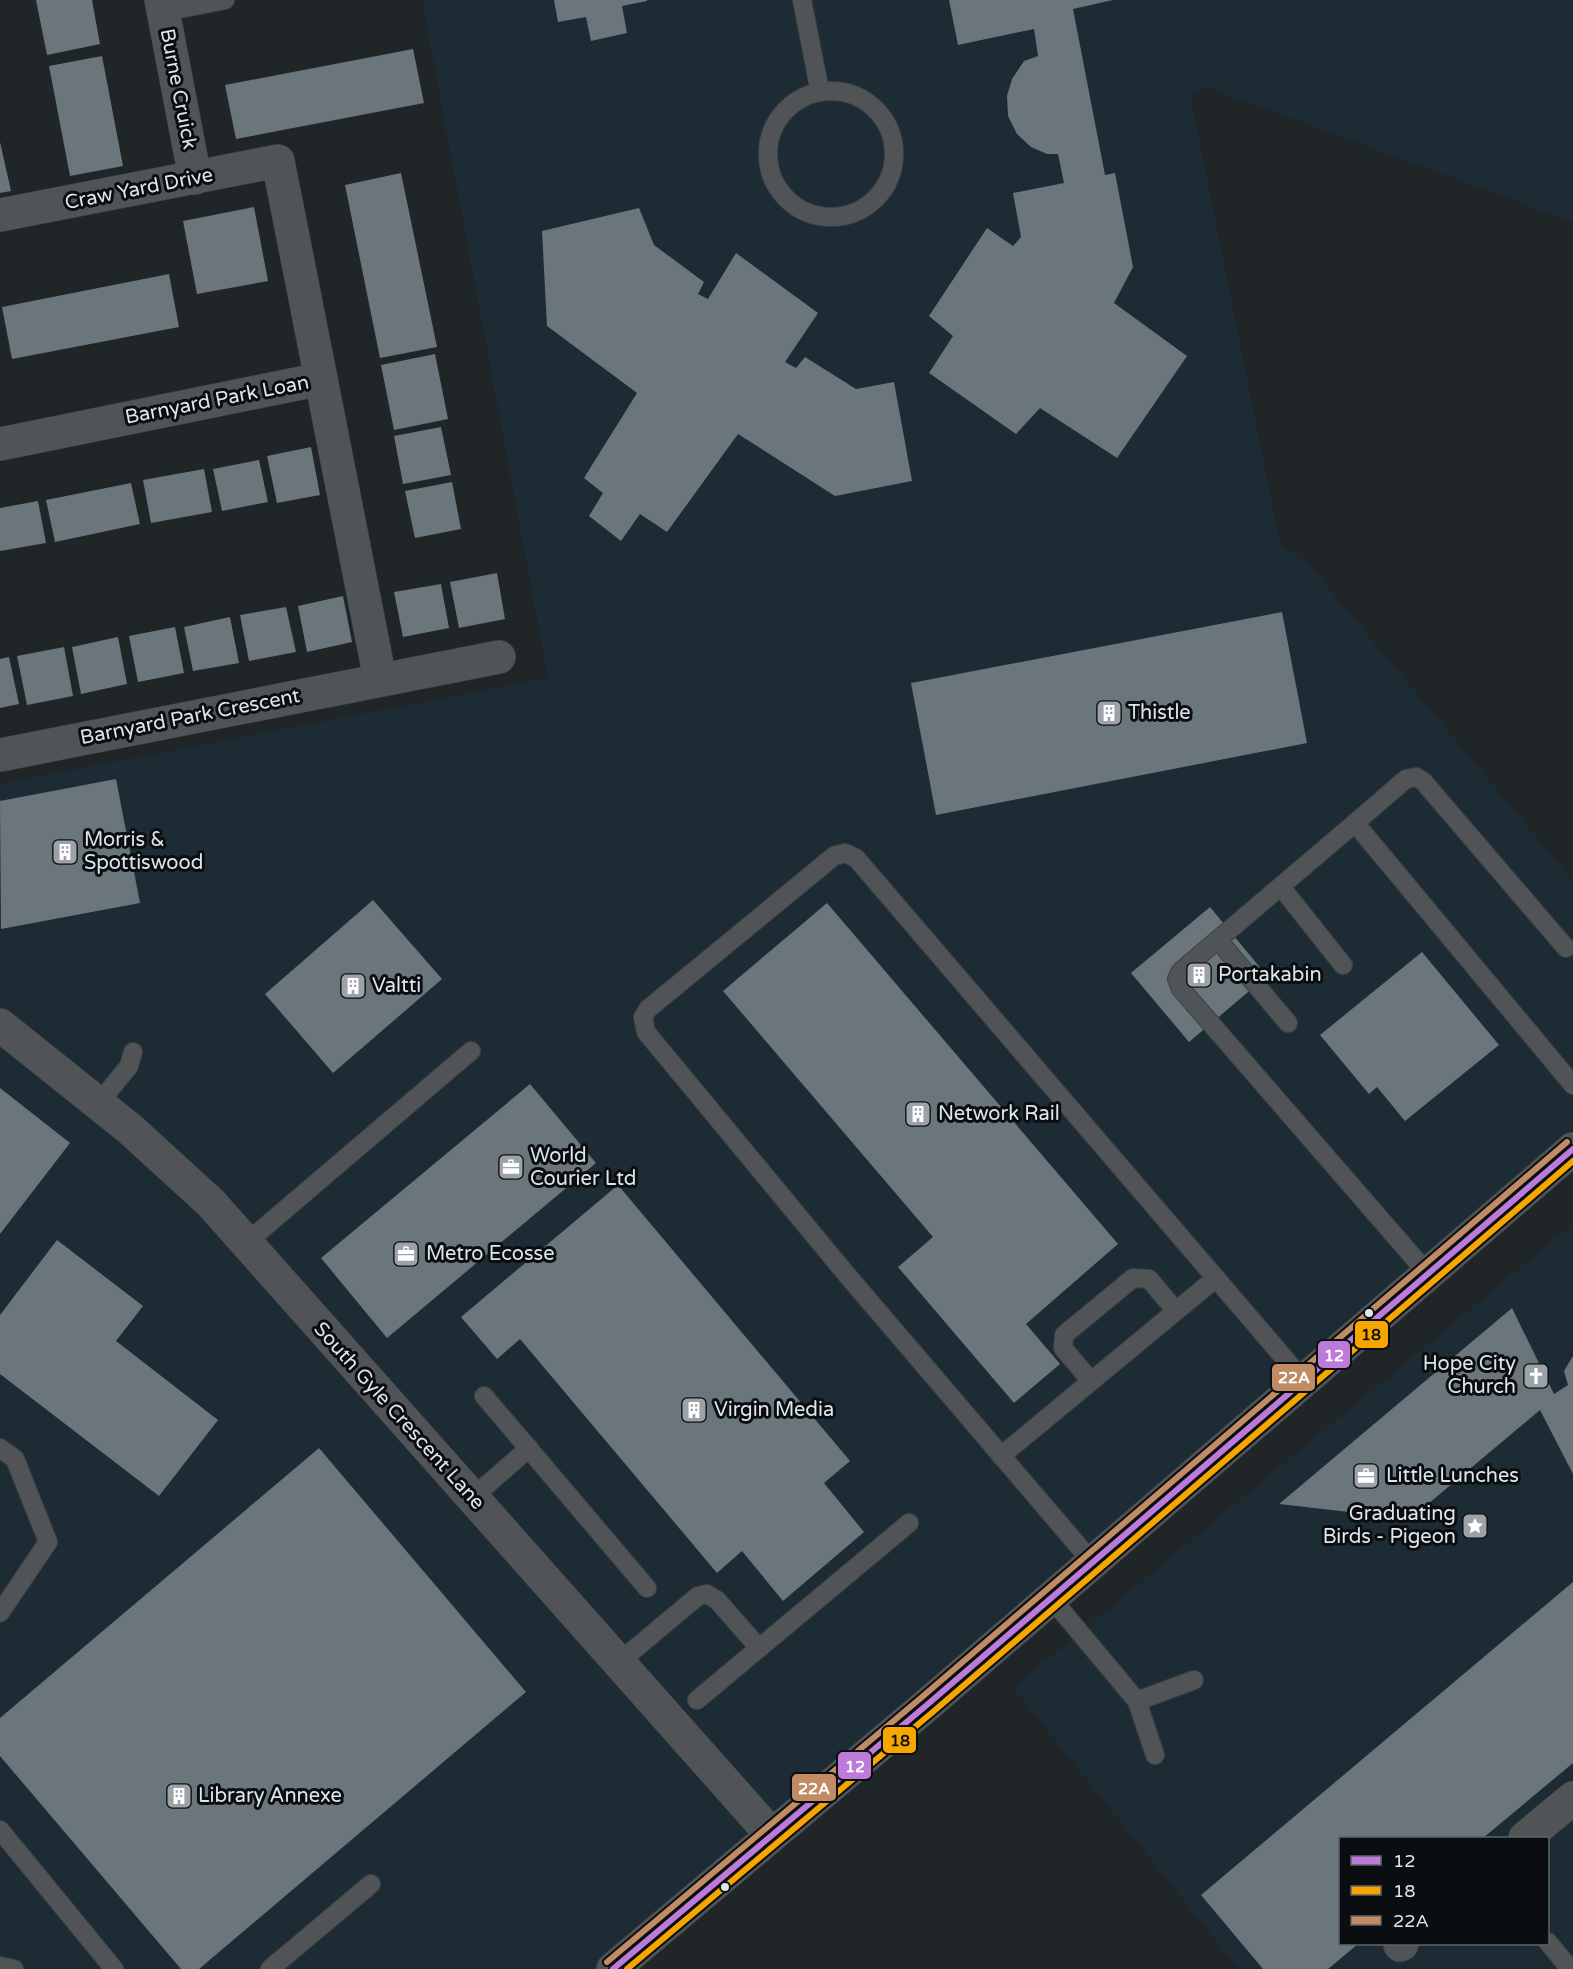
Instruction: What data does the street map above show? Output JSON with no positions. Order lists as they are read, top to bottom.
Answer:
{
  "streets": {
    "street": [
      "Burne Cruick",
      "Craw Yard Drive",
      "Barnyard Park Loan",
      "Barnyard Park Crescent",
      "South Gyle Crescent Lane"
    ]
  },
  "crossings": [
    ["Burne Cruick", "Craw Yard Drive"],
    ["Craw Yard Drive", "Barnyard Park Loan"]
  ],
  "places": {
    "building": [
      "Thistle",
      "Morris & Spottiswood",
      "Portakabin",
      "Valtti",
      "Network Rail",
      "Virgin Media",
      "Library Annexe"
    ],
    "office": ["World Courier Ltd", "Metro Ecosse", "Little Lunches"],
    "church": ["Hope City Church"],
    "place": ["Graduating Birds - Pigeon"]
  },
  "lines": ["transit line 22A", "transit line 12", "transit line 18"],
  "legend": ["12", "18", "22A"]
}
